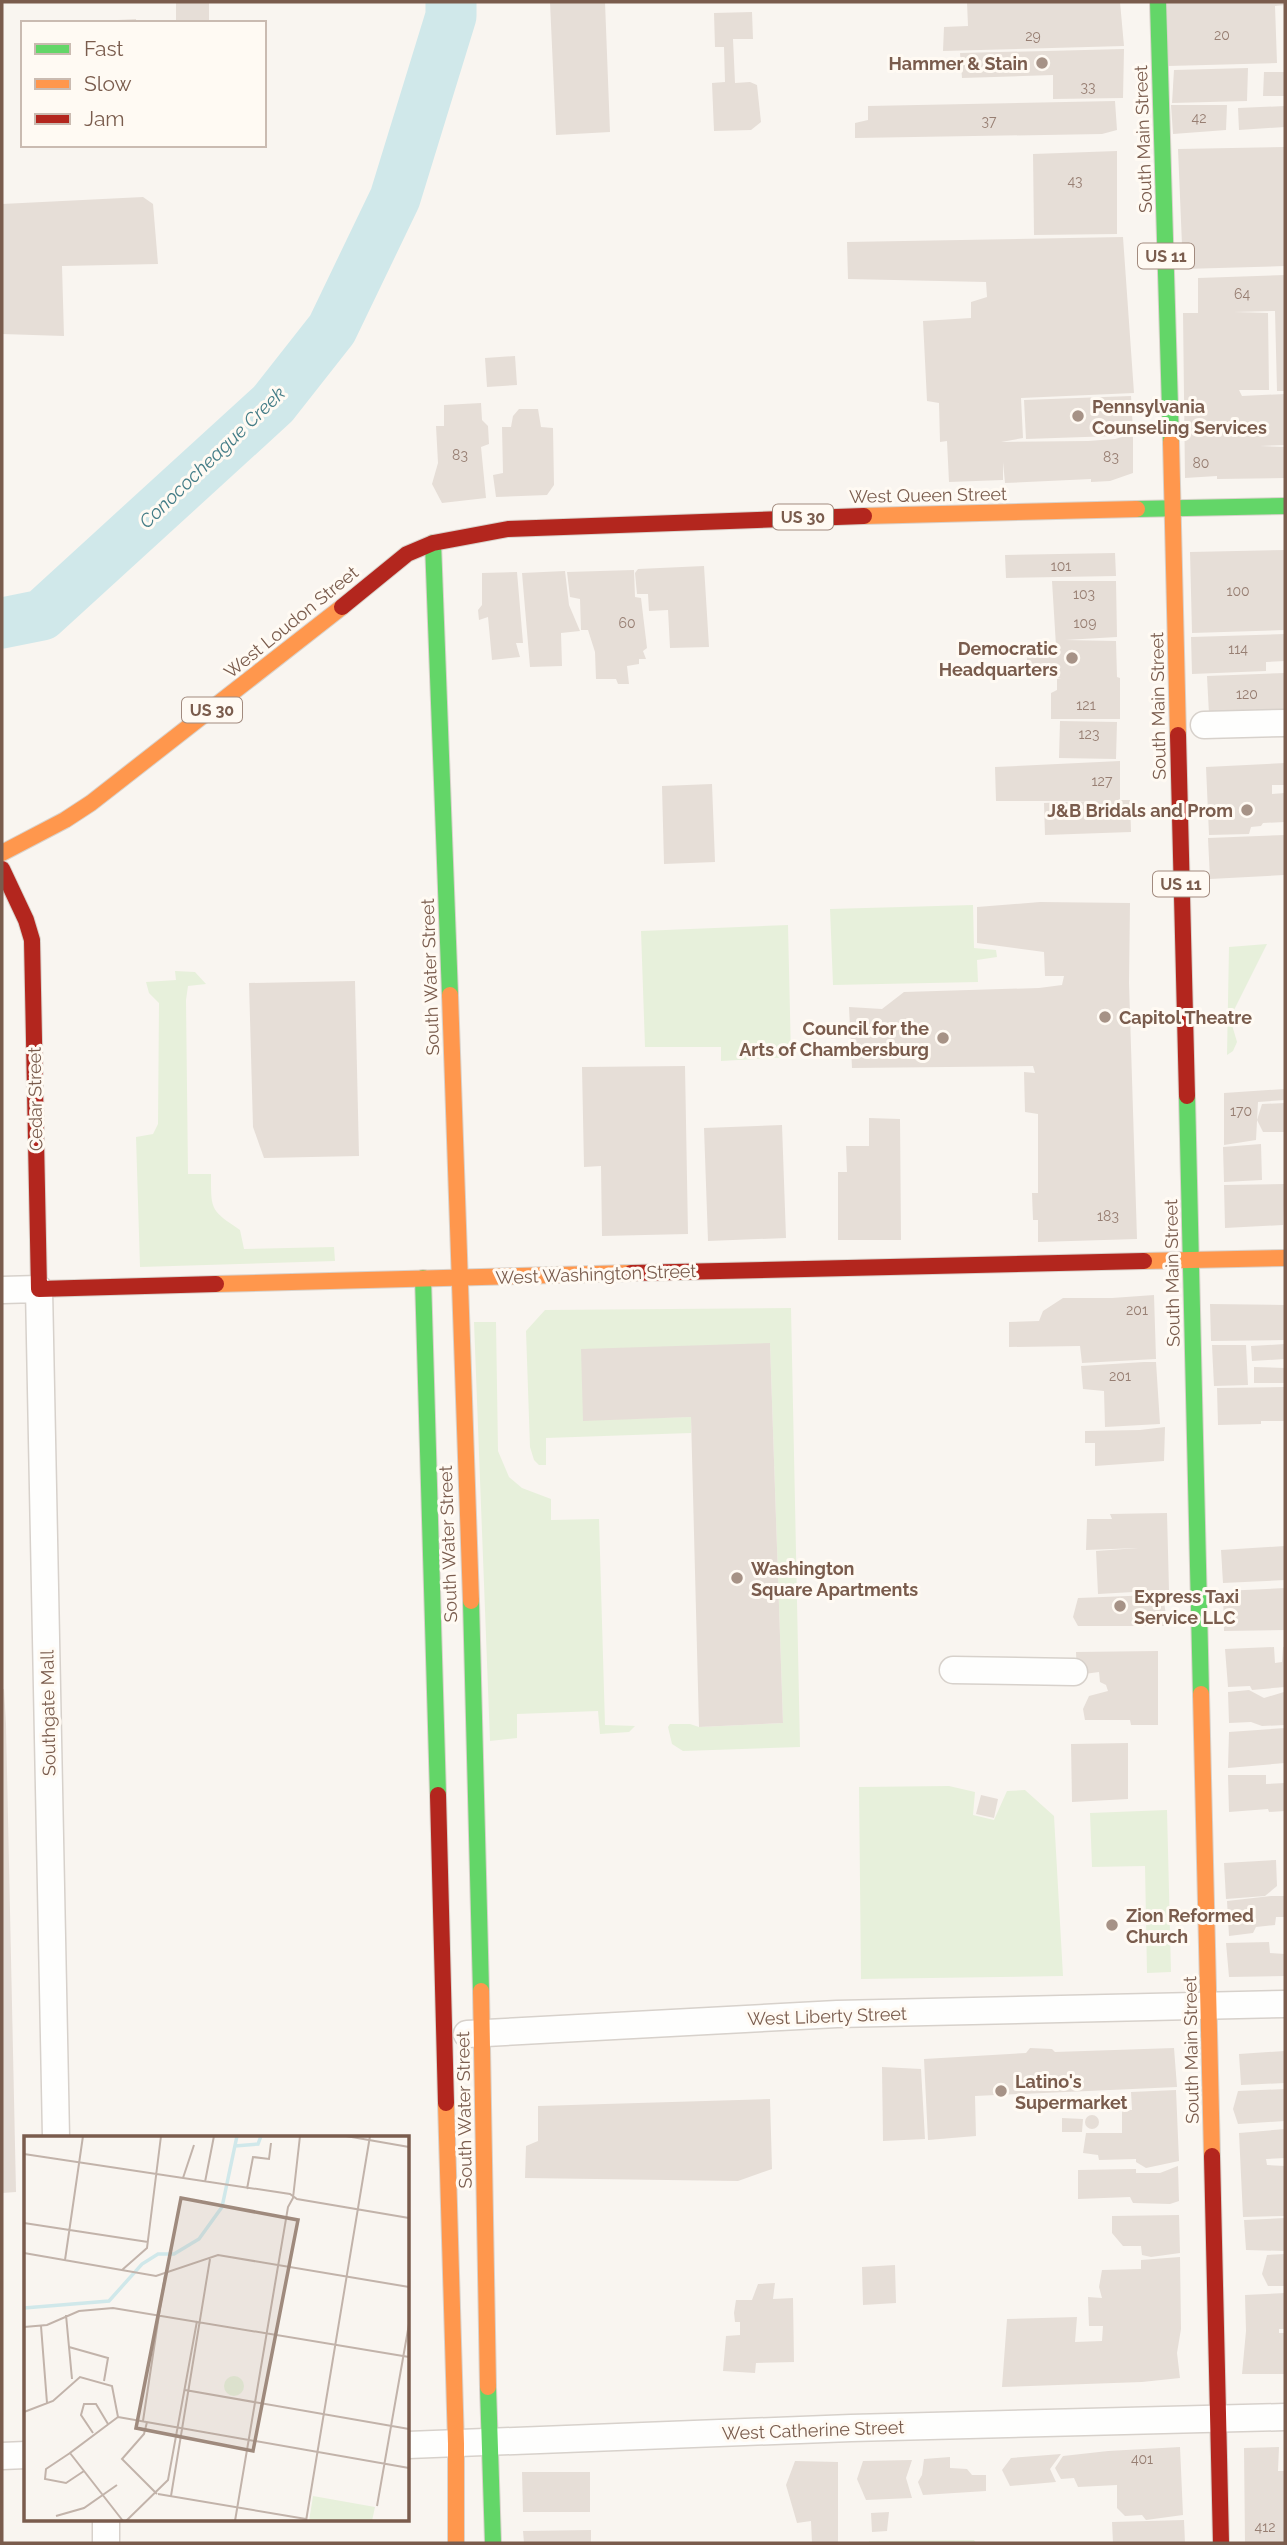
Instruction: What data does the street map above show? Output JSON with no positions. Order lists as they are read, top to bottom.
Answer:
{
  "streets": {
    "main road": [
      "South Main Street",
      "US 11",
      "West Queen Street",
      "US 30",
      "West Loudon Street",
      "South Water Street",
      "Cedar Street",
      "West Washington Street"
    ],
    "street": ["Southgate Mall", "West Liberty Street", "West Catherine Street"]
  },
  "crossings": [
    ["South Main Street", "West Queen Street"],
    ["South Main Street", "US 30"],
    ["South Main Street", "West Washington Street"],
    ["South Main Street", "West Liberty Street"],
    ["South Main Street", "West Catherine Street"],
    ["West Queen Street", "US 30"],
    ["West Queen Street", "West Loudon Street"],
    ["West Queen Street", "South Water Street"],
    ["West Loudon Street", "South Water Street"],
    ["South Water Street", "West Washington Street"],
    ["South Water Street", "West Liberty Street"],
    ["South Water Street", "West Catherine Street"],
    ["Cedar Street", "West Washington Street"],
    ["Cedar Street", "Southgate Mall"],
    ["West Washington Street", "Southgate Mall"]
  ],
  "water": ["Conococheague Creek"],
  "places": [
    "Hammer & Stain",
    "Pennsylvania Counseling Services",
    "Democratic Headquarters",
    "J&B Bridals and Prom",
    "Capitol Theatre",
    "Council for the Arts of Chambersburg",
    "Washington Square Apartments",
    "Express Taxi Service LLC",
    "Zion Reformed Church",
    "Latino's Supermarket"
  ],
  "house_numbers": [
    "20",
    "29",
    "33",
    "42",
    "37",
    "43",
    "64",
    "83",
    "83",
    "80",
    "101",
    "100",
    "103",
    "60",
    "109",
    "114",
    "120",
    "121",
    "123",
    "127",
    "170",
    "183",
    "201",
    "201",
    "401",
    "412"
  ],
  "legend": ["Fast", "Slow", "Jam"]
}
